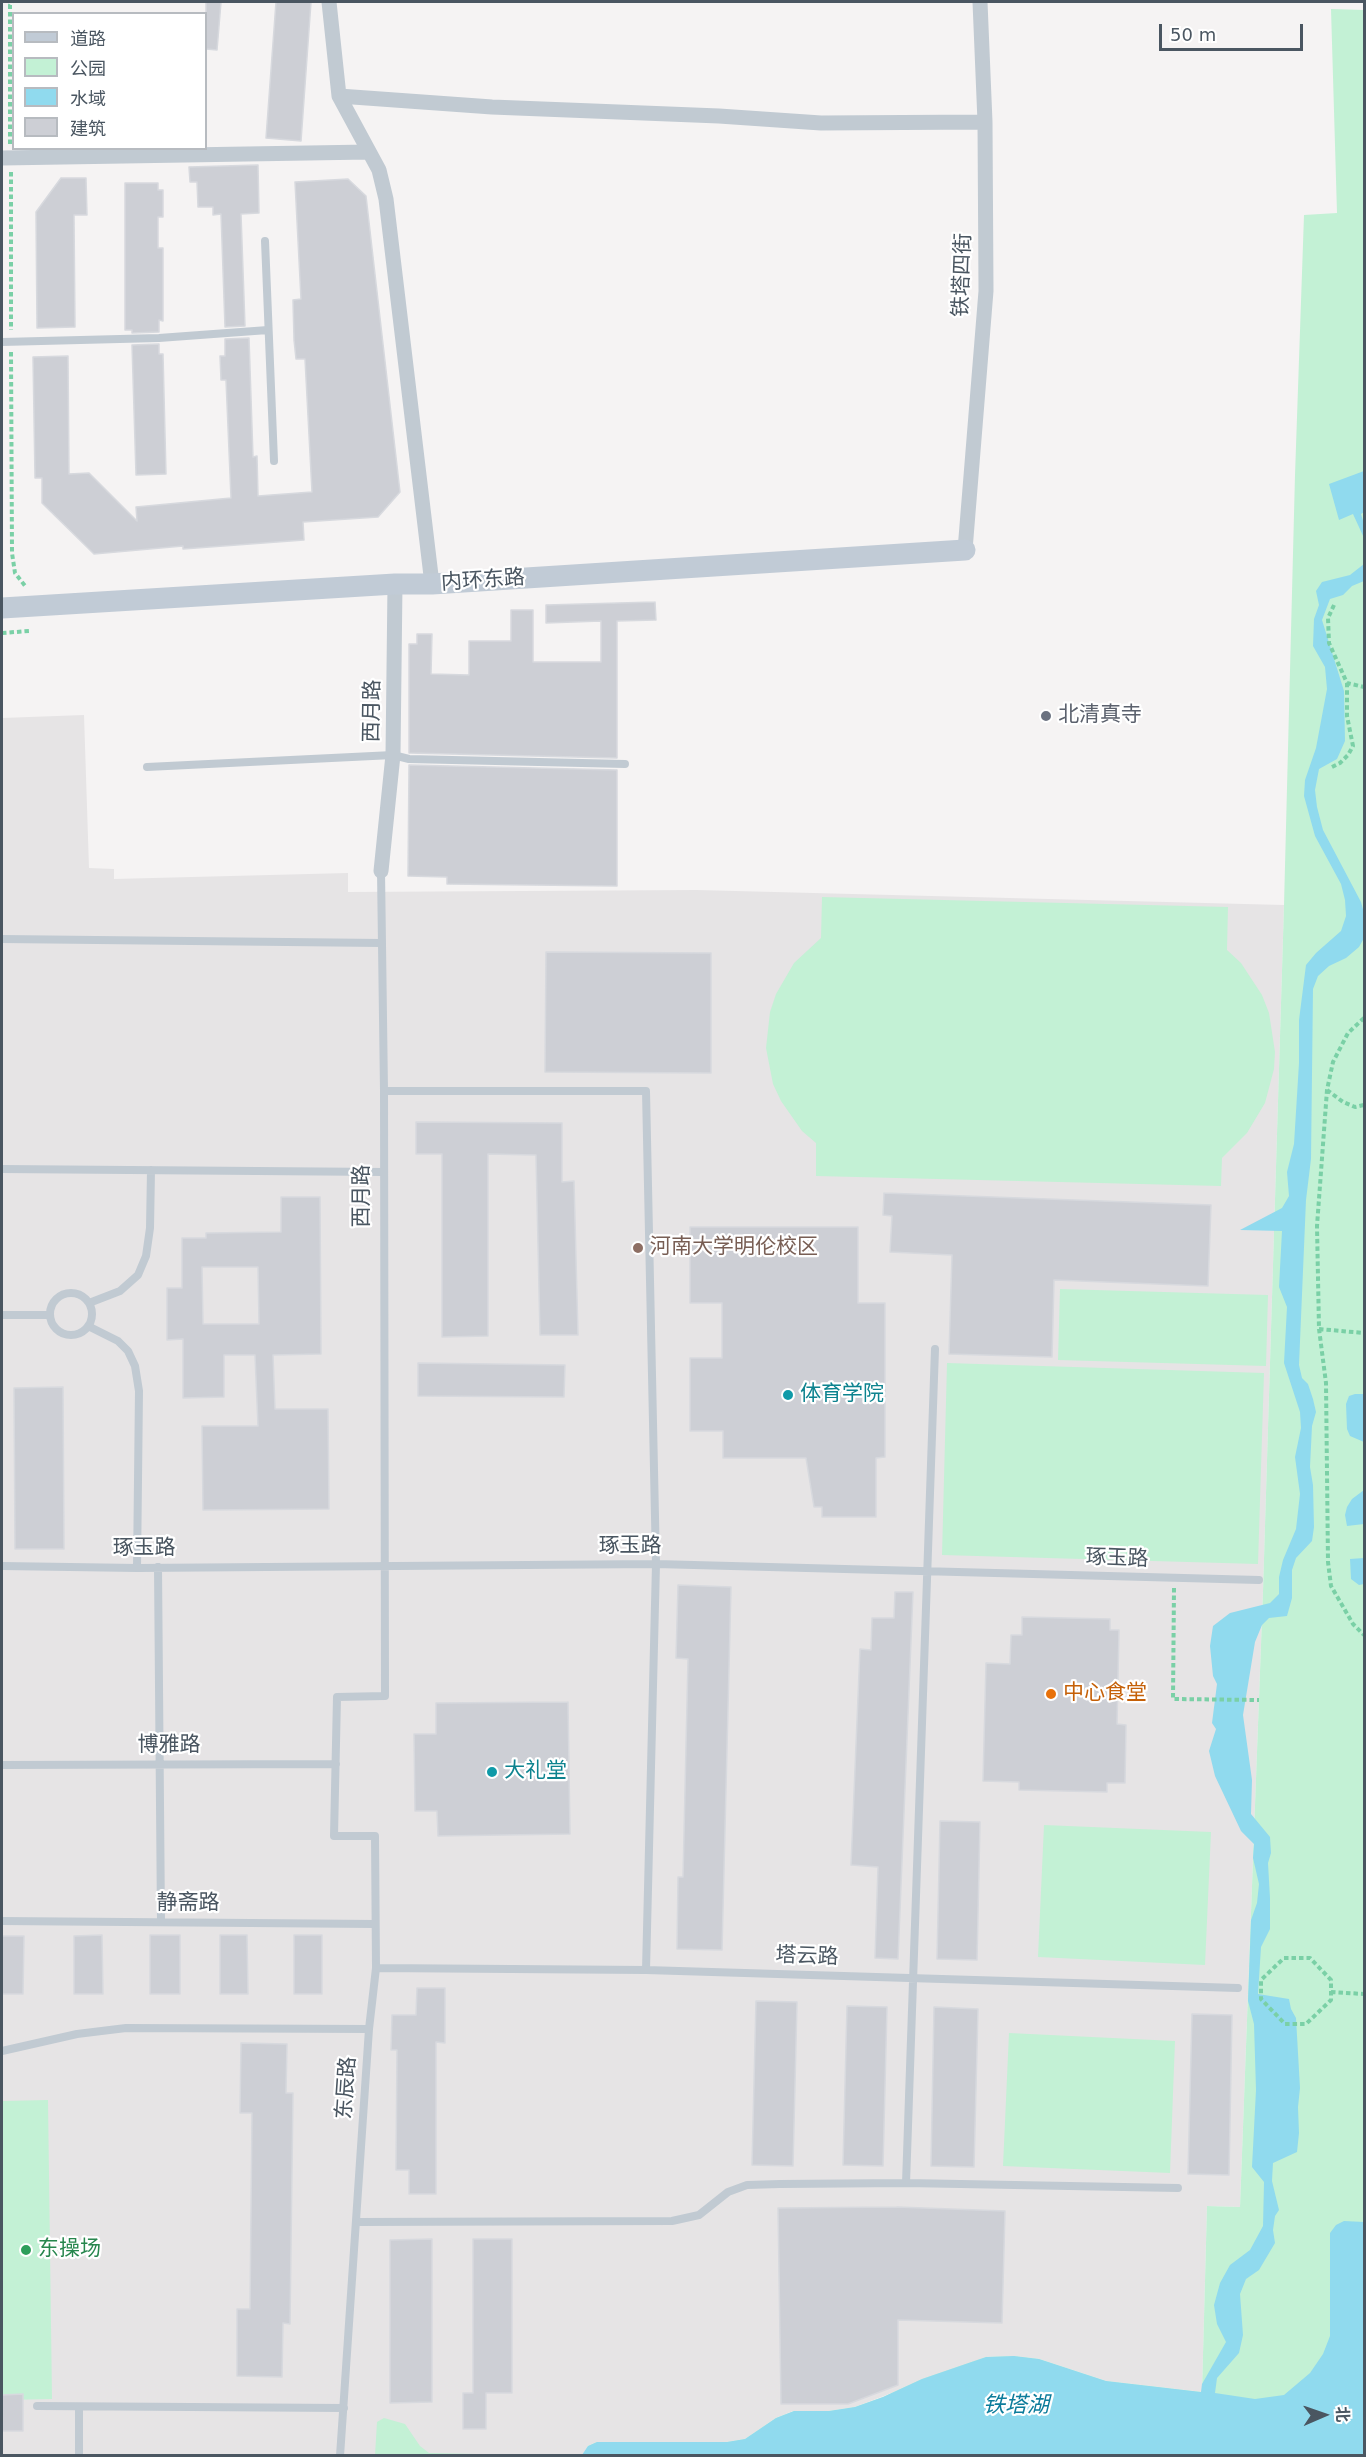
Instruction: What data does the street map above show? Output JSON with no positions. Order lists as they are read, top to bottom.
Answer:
{
  "streets": {
    "street": ["铁塔四街", "内环东路", "西月路"],
    "lane": [
      "琢玉路",
      "博雅路",
      "静斋路",
      "塔云路",
      "东辰路"
    ]
  },
  "crossings": [
    ["铁塔四街", "内环东路"],
    ["内环东路", "西月路"],
    ["西月路", "琢玉路"],
    ["西月路", "博雅路"],
    ["西月路", "东辰路"],
    ["博雅路", "东辰路"],
    ["静斋路", "东辰路"],
    ["塔云路", "东辰路"]
  ],
  "water": ["铁塔湖"],
  "places": [
    "北清真寺",
    "河南大学明伦校区",
    "体育学院",
    "中心食堂",
    "大礼堂",
    "东操场"
  ],
  "legend": [
    "道路",
    "公园",
    "水域",
    "建筑"
  ],
  "scale_bar": "50 m",
  "north": "right"
}
